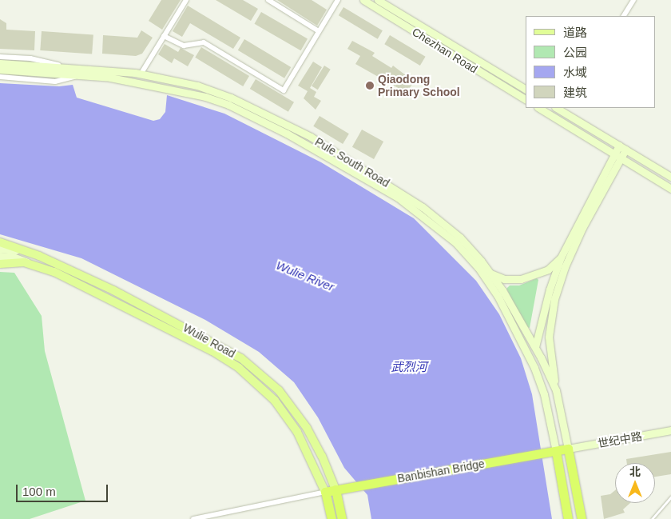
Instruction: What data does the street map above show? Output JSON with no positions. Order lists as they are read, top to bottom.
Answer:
{
  "streets": {
    "highway": ["Wulie Road", "Banbishan Bridge"],
    "main road": ["Chezhan Road", "Pule South Road", "世纪中路"]
  },
  "crossings": [
    ["Pule South Road", "世纪中路"],
    ["Pule South Road", "Banbishan Bridge"],
    ["Wulie Road", "Banbishan Bridge"],
    ["世纪中路", "Banbishan Bridge"]
  ],
  "water": ["Wulie River", "武烈河"],
  "places": ["Qiaodong Primary School"],
  "legend": [
    "道路",
    "公园",
    "水域",
    "建筑"
  ],
  "scale_bar": "100 m",
  "north": "top"
}
